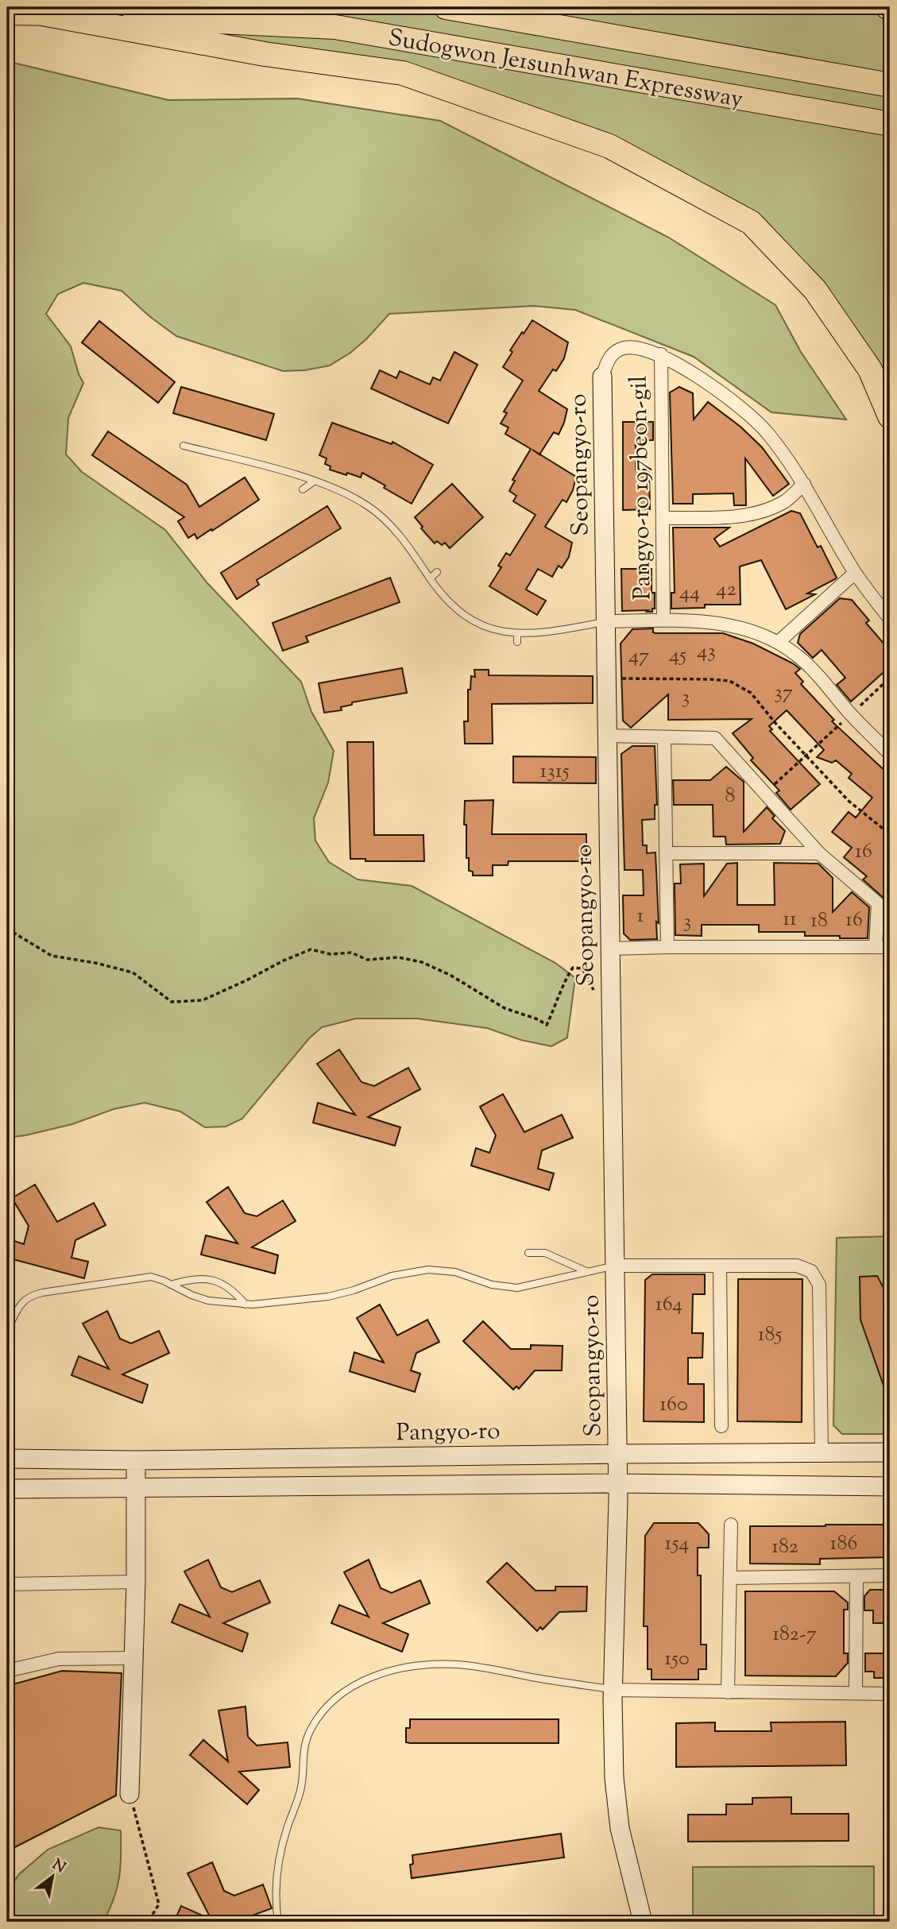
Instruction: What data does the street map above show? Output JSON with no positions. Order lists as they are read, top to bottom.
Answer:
{
  "streets": {
    "highway": ["Sudogwon Je1sunhwan Expressway"],
    "street": ["Seopangyo-ro", "Pangyo-ro 197beon-gil", "Pangyo-ro"]
  },
  "crossings": [
    ["Seopangyo-ro", "Pangyo-ro 197beon-gil"],
    ["Seopangyo-ro", "Pangyo-ro"]
  ],
  "house_numbers": [
    "42",
    "44",
    "43",
    "45",
    "47",
    "37",
    "3",
    "1315",
    "8",
    "16",
    "1",
    "11",
    "16",
    "18",
    "3",
    "164",
    "185",
    "160",
    "154",
    "186",
    "182",
    "182-7",
    "150"
  ],
  "north": "top right"
}
